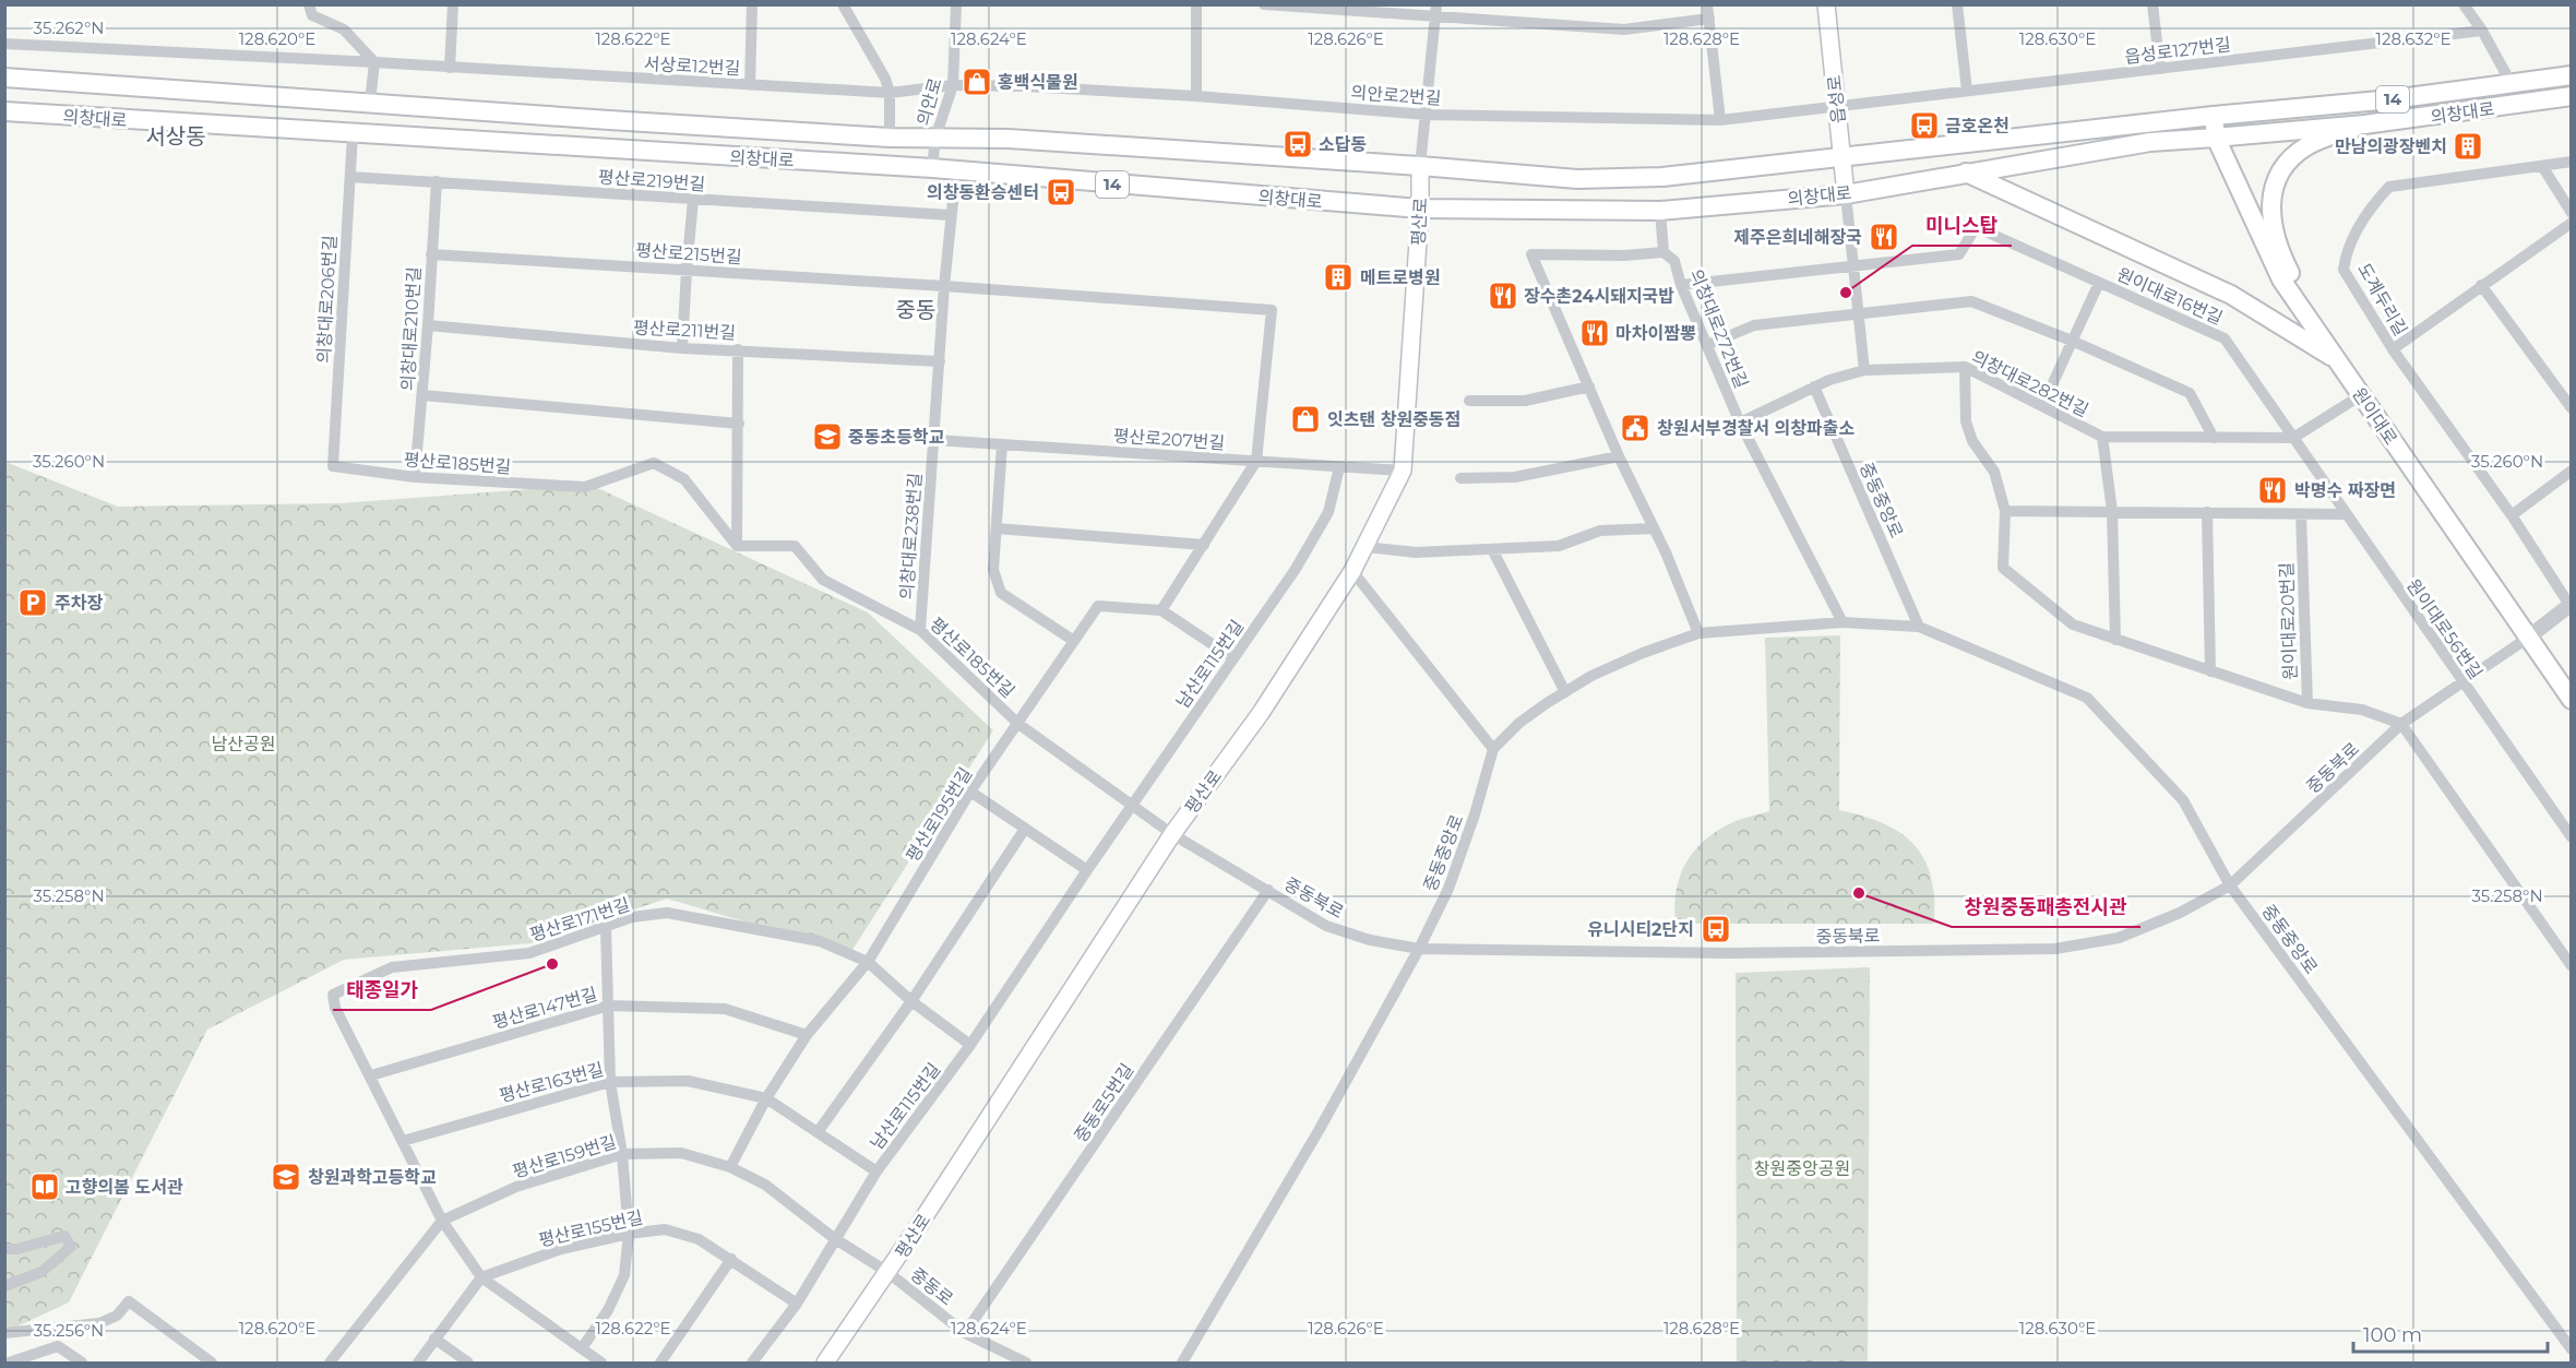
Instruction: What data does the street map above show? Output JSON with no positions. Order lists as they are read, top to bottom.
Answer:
{
  "streets": {
    "main road": [
      "읍성로",
      "14",
      "의창대로",
      "평산로",
      "원이대로"
    ],
    "street": [
      "읍성로127번길",
      "서상로12번길",
      "의안로2번길",
      "의안로",
      "평산로219번길",
      "평산로215번길",
      "원이대로16번길",
      "의창대로206번길",
      "도계두리길",
      "의창대로210번길",
      "의창대로272번길",
      "평산로211번길",
      "의창대로282번길",
      "평산로207번길",
      "평산로185번길",
      "중동중앙로",
      "의창대로238번길",
      "원이대로20번길",
      "원이대로56번길",
      "남산로115번길",
      "중동북로",
      "평산로195번길",
      "평산로171번길",
      "평산로147번길",
      "평산로163번길",
      "중동로5번길",
      "평산로159번길",
      "평산로155번길",
      "중동로"
    ]
  },
  "crossings": [
    ["읍성로127번길", "의안로2번길"],
    ["읍성로127번길", "읍성로"],
    ["서상로12번길", "의안로2번길"],
    ["서상로12번길", "의안로"],
    ["의안로2번길", "읍성로"],
    ["의안로2번길", "의안로"],
    ["읍성로", "의창대로"],
    ["의안로", "의창대로"],
    ["의창대로", "평산로"],
    ["의창대로", "의창대로206번길"],
    ["의창대로", "원이대로"],
    ["의창대로", "의창대로238번길"],
    ["평산로219번길", "의창대로206번길"],
    ["평산로219번길", "의창대로210번길"],
    ["평산로219번길", "의창대로238번길"],
    ["평산로", "평산로207번길"],
    ["평산로", "평산로185번길"],
    ["평산로", "중동북로"],
    ["평산로", "평산로159번길"],
    ["평산로", "중동로"],
    ["평산로215번길", "의창대로210번길"],
    ["평산로215번길", "평산로207번길"],
    ["평산로215번길", "의창대로238번길"],
    ["원이대로16번길", "원이대로56번길"],
    ["의창대로206번길", "평산로185번길"],
    ["의창대로210번길", "평산로211번길"],
    ["의창대로210번길", "평산로185번길"],
    ["의창대로272번길", "의창대로282번길"],
    ["의창대로272번길", "중동중앙로"],
    ["평산로211번길", "의창대로238번길"],
    ["의창대로282번길", "중동중앙로"],
    ["의창대로282번길", "원이대로20번길"],
    ["원이대로", "중동북로"],
    ["평산로207번길", "의창대로238번길"],
    ["평산로207번길", "남산로115번길"],
    ["평산로185번길", "의창대로238번길"],
    ["평산로185번길", "남산로115번길"],
    ["평산로185번길", "중동북로"],
    ["평산로185번길", "평산로195번길"],
    ["중동중앙로", "중동북로"],
    ["원이대로56번길", "중동북로"],
    ["남산로115번길", "평산로195번길"],
    ["남산로115번길", "평산로171번길"],
    ["남산로115번길", "평산로163번길"],
    ["남산로115번길", "평산로159번길"],
    ["남산로115번길", "평산로155번길"],
    ["중동북로", "중동로5번길"],
    ["평산로195번길", "평산로171번길"],
    ["평산로195번길", "평산로147번길"],
    ["평산로195번길", "평산로163번길"],
    ["평산로195번길", "평산로159번길"],
    ["평산로171번길", "평산로147번길"],
    ["중동로5번길", "중동로"],
    ["평산로159번길", "중동로"]
  ],
  "districts": ["서상동", "중동"],
  "parks": ["남산공원", "창원중앙공원"],
  "places": {
    "shop": ["홍백식물원", "잇츠탠 창원중동점"],
    "bus stop": [
      "금호온천",
      "소답동",
      "의창동환승센터",
      "유니시티2단지"
    ],
    "building": ["만남의광장벤치", "메트로병원"],
    "restaurant": [
      "제주은희네해장국",
      "장수촌24시돼지국밥",
      "마차이짬뽕",
      "박명수 짜장면"
    ],
    "other": ["미니스탑", "창원중동패총전시관", "태종일가"],
    "public building": ["창원서부경찰서 의창파출소"],
    "school or university": ["중동초등학교", "창원과학고등학교"],
    "parking": ["주차장"],
    "library": ["고향의봄 도서관"]
  },
  "scale_bar": "100 m",
  "coordinates": [
    "35.262°N",
    "128.620°E",
    "128.622°E",
    "128.624°E",
    "128.626°E",
    "128.628°E",
    "128.630°E",
    "128.632°E",
    "35.260°N",
    "35.258°N",
    "35.256°N"
  ]
}
